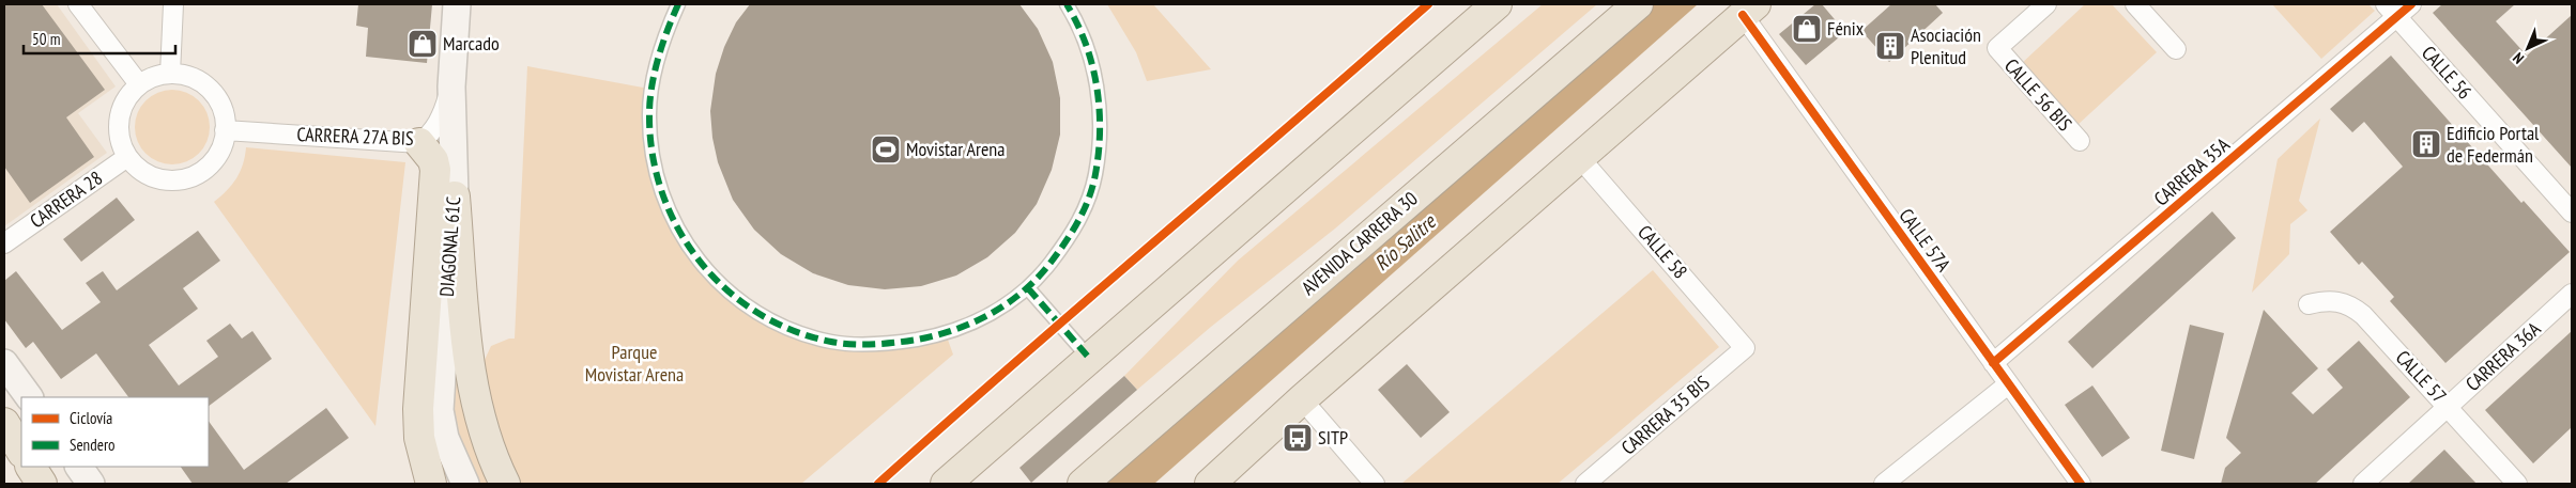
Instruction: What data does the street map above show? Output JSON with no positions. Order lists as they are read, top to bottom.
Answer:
{
  "streets": {
    "highway": ["AVENIDA CARRERA 30"],
    "main road": ["DIAGONAL 61C"],
    "street": [
      "CALLE 56",
      "CALLE 56 BIS",
      "CARRERA 27A BIS",
      "CARRERA 35A",
      "CARRERA 28",
      "CALLE 57A",
      "CALLE 58",
      "CARRERA 36A",
      "CALLE 57",
      "CARRERA 35 BIS"
    ]
  },
  "crossings": [
    ["CALLE 56", "CARRERA 35A"],
    ["CARRERA 27A BIS", "CARRERA 28"],
    ["CARRERA 27A BIS", "DIAGONAL 61C"],
    ["CARRERA 35A", "CALLE 57A"],
    ["CALLE 58", "CARRERA 35 BIS"],
    ["CARRERA 36A", "CALLE 57"]
  ],
  "water": ["Río Salitre"],
  "parks": ["Parque Movistar Arena"],
  "places": {
    "shop": ["Fénix", "Marcado"],
    "building": ["Asociación Plenitud", "Edificio Portal de Federmán"],
    "sports": ["Movistar Arena"],
    "bus stop": ["SITP"]
  },
  "legend": ["Ciclovía", "Sendero"],
  "scale_bar": "50 m",
  "north": "bottom left"
}
